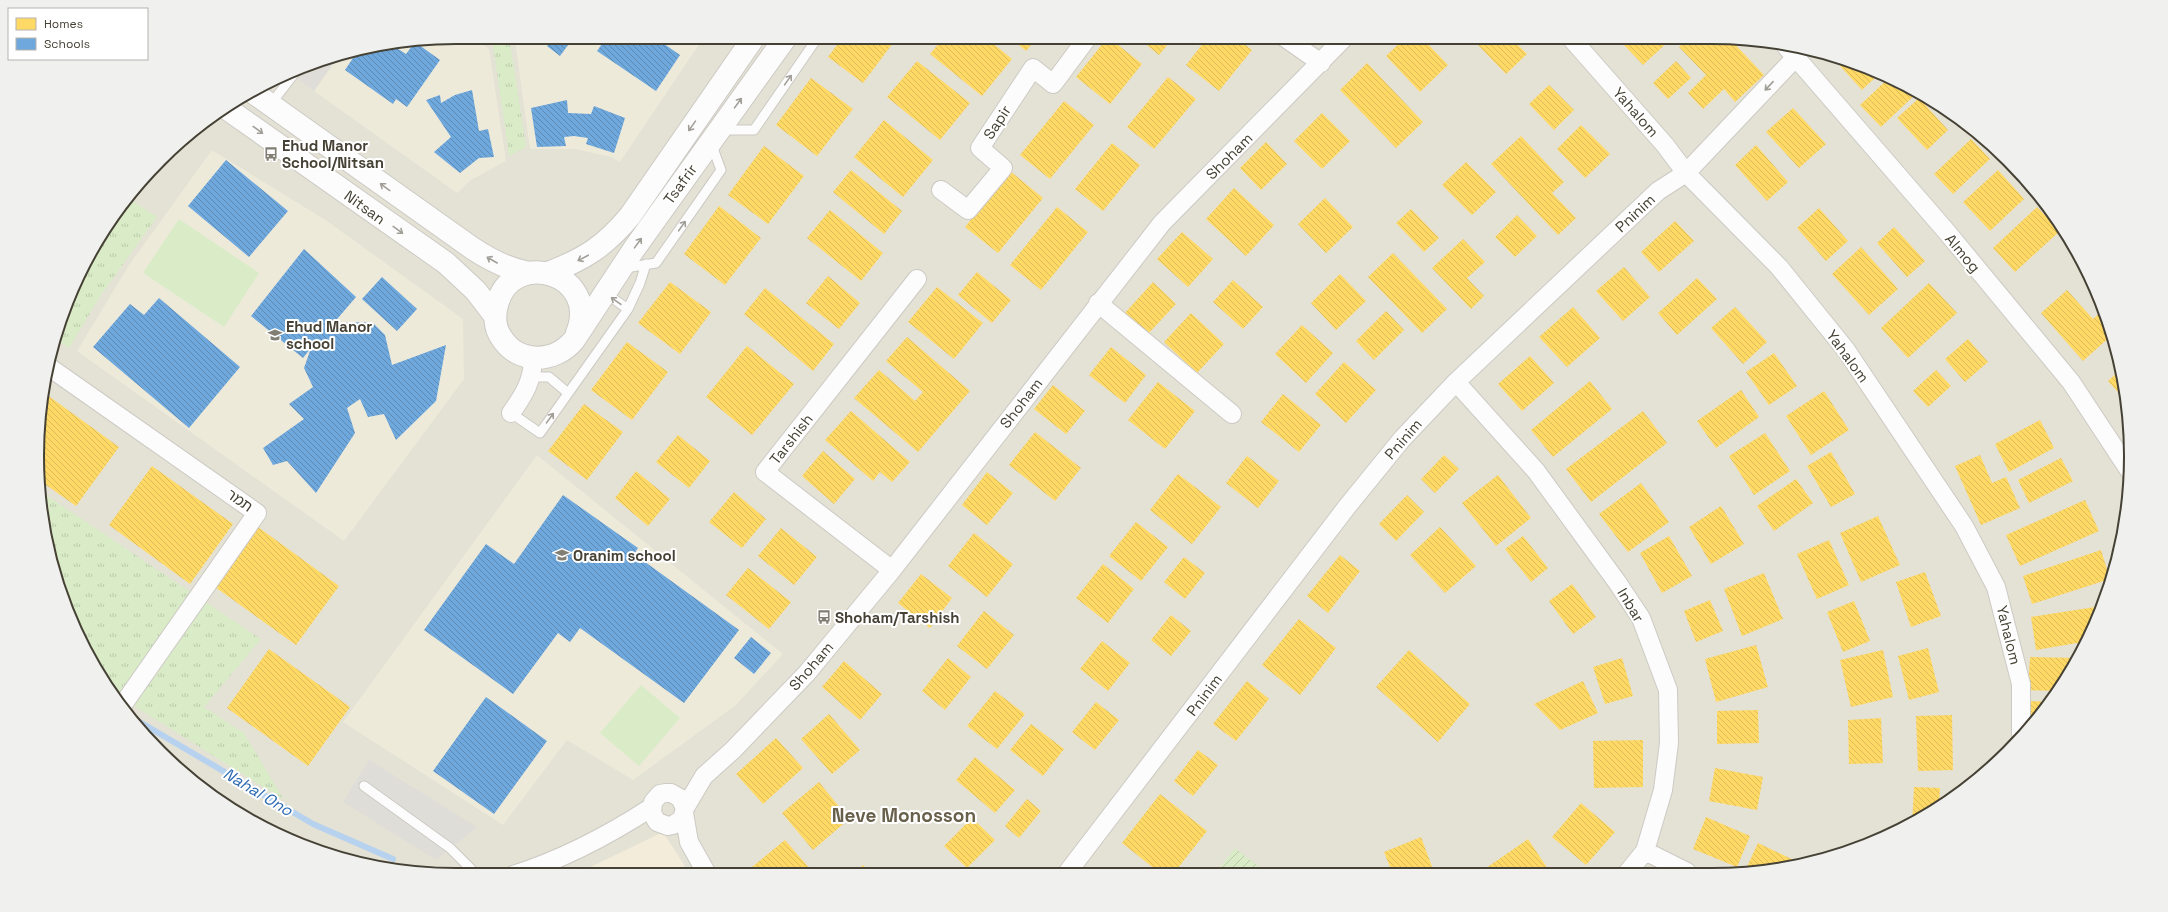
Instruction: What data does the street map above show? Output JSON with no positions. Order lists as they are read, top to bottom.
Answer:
{
  "streets": {
    "street": [
      "Yahalom",
      "Sapir",
      "Shoham",
      "Tsafrir",
      "Nitsan",
      "Pninim",
      "Almog",
      "Tarshish",
      "תמר",
      "Inbar"
    ]
  },
  "crossings": [
    ["Yahalom", "Pninim"],
    ["Shoham", "Tarshish"],
    ["Tsafrir", "Nitsan"],
    ["Pninim", "Inbar"]
  ],
  "districts": ["Neve Monosson"],
  "water": ["Nahal Ono"],
  "places": {
    "bus stop": ["Ehud Manor School/Nitsan", "Shoham/Tarshish"],
    "school or university": ["Ehud Manor school", "Oranim school"]
  },
  "legend": ["Homes", "Schools"]
}
